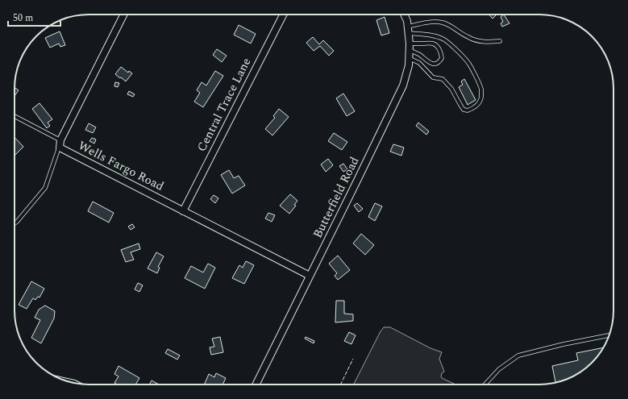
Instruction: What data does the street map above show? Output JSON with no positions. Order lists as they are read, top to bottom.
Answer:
{
  "streets": {
    "street": ["Central Trace Lane", "Wells Fargo Road", "Butterfield Road"]
  },
  "crossings": [
    ["Central Trace Lane", "Wells Fargo Road"],
    ["Wells Fargo Road", "Butterfield Road"]
  ],
  "scale_bar": "50 m"
}
